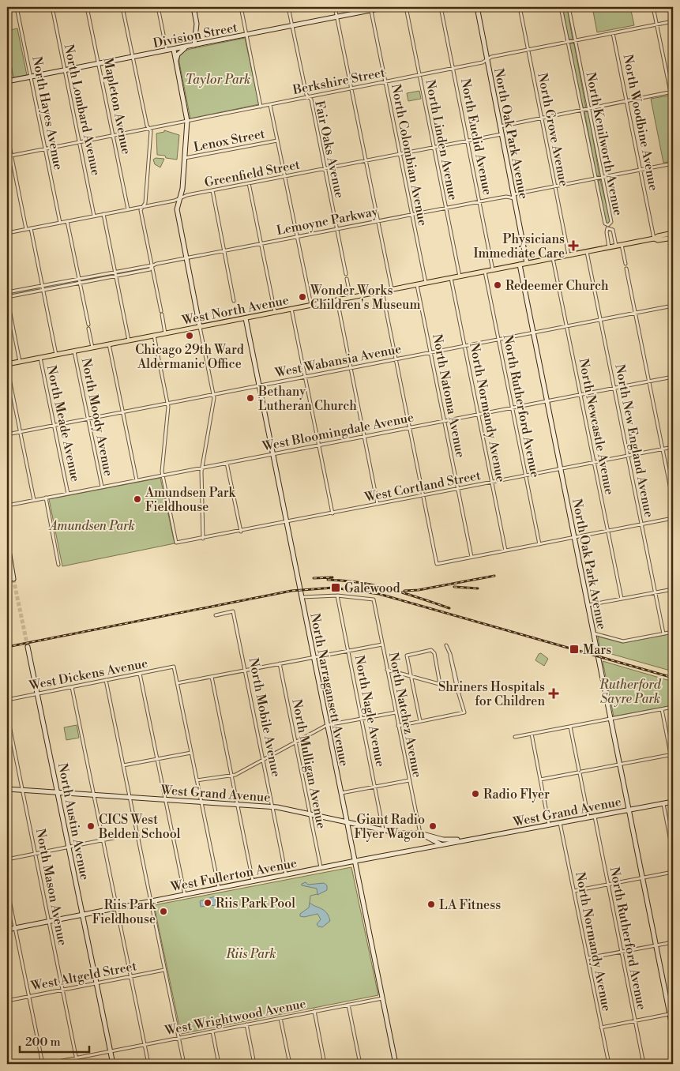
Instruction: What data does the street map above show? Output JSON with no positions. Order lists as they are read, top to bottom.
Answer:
{
  "streets": {
    "main road": ["West North Avenue"],
    "street": [
      "Division Street",
      "Berkshire Street",
      "Mapleton Avenue",
      "North Lombard Avenue",
      "North Hayes Avenue",
      "North Woodbine Avenue",
      "North Grove Avenue",
      "North Oak Park Avenue",
      "North Euclid Avenue",
      "Lenox Street",
      "North Linden Avenue",
      "North Kenilworth Avenue",
      "Fair Oaks Avenue",
      "North Colombian Avenue",
      "Greenfield Street",
      "Lemoyne Parkway",
      "West Wabansia Avenue",
      "North Natoma Avenue",
      "North Rutherford Avenue",
      "North Normandy Avenue",
      "North Moody Avenue",
      "North Meade Avenue",
      "North Newcastle Avenue",
      "West Bloomingdale Avenue",
      "North New England Avenue",
      "West Cortland Street",
      "West Dickens Avenue",
      "North Narragansett Avenue",
      "North Nagle Avenue",
      "North Natchez Avenue",
      "North Mobile Avenue",
      "North Mulligan Avenue",
      "West Grand Avenue",
      "North Austin Avenue",
      "West Fullerton Avenue",
      "North Mason Avenue",
      "West Altgeld Street",
      "West Wrightwood Avenue"
    ]
  },
  "crossings": [
    ["Division Street", "Mapleton Avenue"],
    ["Division Street", "North Lombard Avenue"],
    ["Division Street", "North Hayes Avenue"],
    ["Division Street", "Fair Oaks Avenue"],
    ["Division Street", "North Colombian Avenue"],
    ["Berkshire Street", "Mapleton Avenue"],
    ["Berkshire Street", "North Lombard Avenue"],
    ["Berkshire Street", "North Hayes Avenue"],
    ["Berkshire Street", "North Woodbine Avenue"],
    ["Berkshire Street", "North Grove Avenue"],
    ["Berkshire Street", "North Oak Park Avenue"],
    ["Berkshire Street", "North Euclid Avenue"],
    ["Berkshire Street", "North Linden Avenue"],
    ["Berkshire Street", "North Kenilworth Avenue"],
    ["Berkshire Street", "Fair Oaks Avenue"],
    ["Berkshire Street", "North Colombian Avenue"],
    ["Mapleton Avenue", "Greenfield Street"],
    ["North Lombard Avenue", "Greenfield Street"],
    ["North Hayes Avenue", "Greenfield Street"],
    ["North Woodbine Avenue", "West North Avenue"],
    ["North Grove Avenue", "West North Avenue"],
    ["North Oak Park Avenue", "Greenfield Street"],
    ["North Oak Park Avenue", "Lemoyne Parkway"],
    ["North Oak Park Avenue", "West North Avenue"],
    ["North Oak Park Avenue", "West Wabansia Avenue"],
    ["North Oak Park Avenue", "West Bloomingdale Avenue"],
    ["North Oak Park Avenue", "West Cortland Street"],
    ["North Oak Park Avenue", "West Grand Avenue"],
    ["North Euclid Avenue", "Greenfield Street"],
    ["North Euclid Avenue", "Lemoyne Parkway"],
    ["North Euclid Avenue", "West North Avenue"],
    ["North Linden Avenue", "Greenfield Street"],
    ["North Linden Avenue", "Lemoyne Parkway"],
    ["North Linden Avenue", "West North Avenue"],
    ["North Kenilworth Avenue", "West North Avenue"],
    ["Fair Oaks Avenue", "Greenfield Street"],
    ["Fair Oaks Avenue", "Lemoyne Parkway"],
    ["North Colombian Avenue", "Greenfield Street"],
    ["North Colombian Avenue", "Lemoyne Parkway"],
    ["North Colombian Avenue", "West North Avenue"],
    ["West North Avenue", "North Natoma Avenue"],
    ["West North Avenue", "North Rutherford Avenue"],
    ["West North Avenue", "North Normandy Avenue"],
    ["West North Avenue", "North Moody Avenue"],
    ["West North Avenue", "North Meade Avenue"],
    ["West North Avenue", "North Newcastle Avenue"],
    ["West North Avenue", "North New England Avenue"],
    ["West North Avenue", "North Narragansett Avenue"],
    ["West Wabansia Avenue", "North Natoma Avenue"],
    ["West Wabansia Avenue", "North Rutherford Avenue"],
    ["West Wabansia Avenue", "North Normandy Avenue"],
    ["West Wabansia Avenue", "North Moody Avenue"],
    ["West Wabansia Avenue", "North Meade Avenue"],
    ["West Wabansia Avenue", "North Newcastle Avenue"],
    ["West Wabansia Avenue", "North New England Avenue"],
    ["West Wabansia Avenue", "North Narragansett Avenue"],
    ["North Natoma Avenue", "West Bloomingdale Avenue"],
    ["North Natoma Avenue", "West Cortland Street"],
    ["North Rutherford Avenue", "West Bloomingdale Avenue"],
    ["North Rutherford Avenue", "West Cortland Street"],
    ["North Rutherford Avenue", "West Grand Avenue"],
    ["North Normandy Avenue", "West Bloomingdale Avenue"],
    ["North Normandy Avenue", "West Cortland Street"],
    ["North Normandy Avenue", "West Grand Avenue"],
    ["North Moody Avenue", "West Bloomingdale Avenue"],
    ["North Meade Avenue", "West Bloomingdale Avenue"],
    ["North Newcastle Avenue", "West Bloomingdale Avenue"],
    ["North Newcastle Avenue", "West Cortland Street"],
    ["West Bloomingdale Avenue", "North New England Avenue"],
    ["West Bloomingdale Avenue", "West Cortland Street"],
    ["West Bloomingdale Avenue", "North Narragansett Avenue"],
    ["North New England Avenue", "West Cortland Street"],
    ["West Cortland Street", "North Narragansett Avenue"],
    ["West Dickens Avenue", "North Austin Avenue"],
    ["North Narragansett Avenue", "West Grand Avenue"],
    ["North Narragansett Avenue", "West Fullerton Avenue"],
    ["North Narragansett Avenue", "West Wrightwood Avenue"],
    ["North Nagle Avenue", "North Natchez Avenue"],
    ["North Nagle Avenue", "West Grand Avenue"],
    ["North Natchez Avenue", "West Grand Avenue"],
    ["North Mobile Avenue", "West Grand Avenue"],
    ["North Mobile Avenue", "West Fullerton Avenue"],
    ["North Mulligan Avenue", "West Grand Avenue"],
    ["North Mulligan Avenue", "West Fullerton Avenue"],
    ["West Grand Avenue", "North Austin Avenue"],
    ["West Grand Avenue", "West Fullerton Avenue"],
    ["West Grand Avenue", "North Mason Avenue"],
    ["North Austin Avenue", "West Fullerton Avenue"],
    ["North Austin Avenue", "West Altgeld Street"],
    ["North Austin Avenue", "West Wrightwood Avenue"],
    ["West Fullerton Avenue", "North Mason Avenue"],
    ["North Mason Avenue", "West Altgeld Street"],
    ["North Mason Avenue", "West Wrightwood Avenue"]
  ],
  "parks": [
    "Taylor Park",
    "Amundsen Park",
    "Rutherford Sayre Park",
    "Riis Park"
  ],
  "places": {
    "health": ["Physicians Immediate Care", "Shriners Hospitals for Children"],
    "other": [
      "Redeemer Church",
      "Wonder Works Children's Museum",
      "Chicago 29th Ward Aldermanic Office",
      "Bethany Lutheran Church",
      "Amundsen Park Fieldhouse",
      "Radio Flyer",
      "CICS West Belden School",
      "Giant Radio Flyer Wagon",
      "Riis Park Pool",
      "LA Fitness",
      "Riis Park Fieldhouse"
    ],
    "transit": ["Galewood", "Mars"]
  },
  "scale_bar": "200 m"
}
